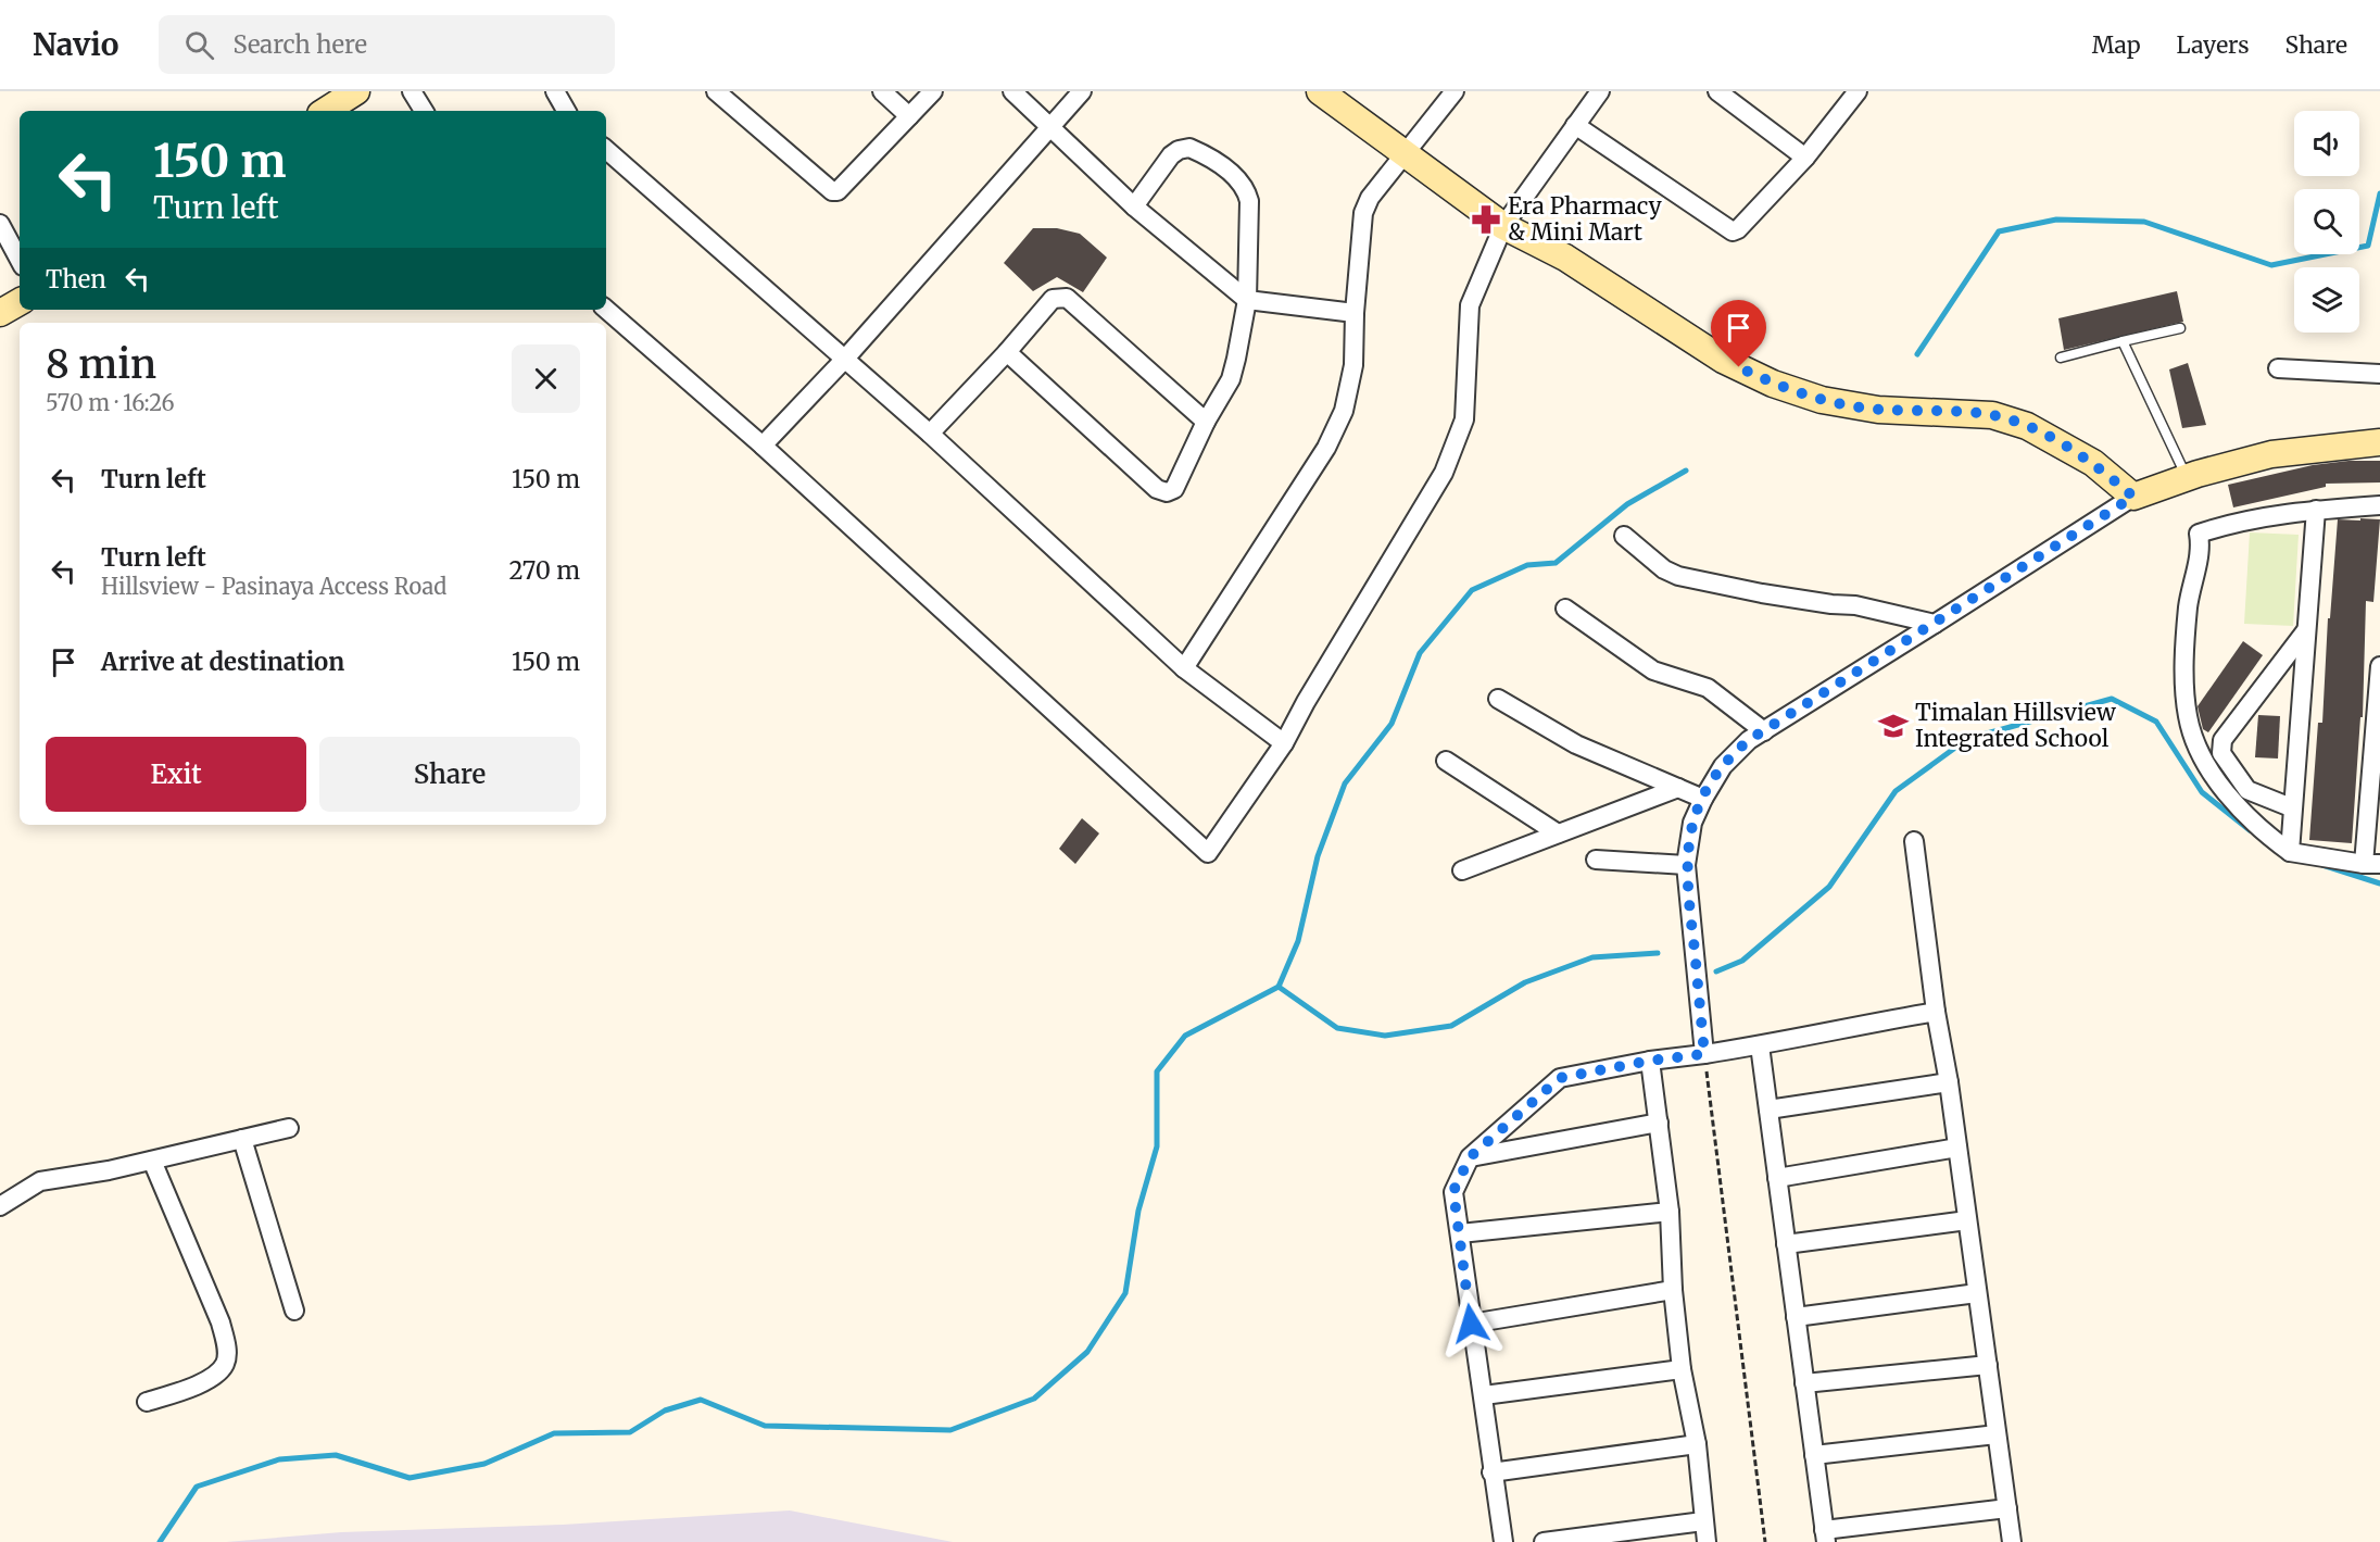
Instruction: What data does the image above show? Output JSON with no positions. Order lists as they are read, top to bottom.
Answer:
{
  "places": {
    "pharmacy": ["Era Pharmacy & Mini Mart"],
    "school or university": ["Timalan Hillsview Integrated School"]
  },
  "page": {
    "header": "Navio",
    "search": "Search here",
    "nav": ["Map", "Layers", "Share"],
    "turn": ["150 m", "Turn left"],
    "then": "Then",
    "heading": ["8 min", "570 m · 16:26"],
    "list": [
      {
        "name": "Turn left",
        "value": "150 m"
      },
      {
        "name": "Turn left",
        "note": "Hillsview - Pasinaya Access Road",
        "value": "270 m"
      },
      {
        "name": "Arrive at destination",
        "value": "150 m"
      }
    ],
    "buttons": ["Exit", "Share"]
  }
}
